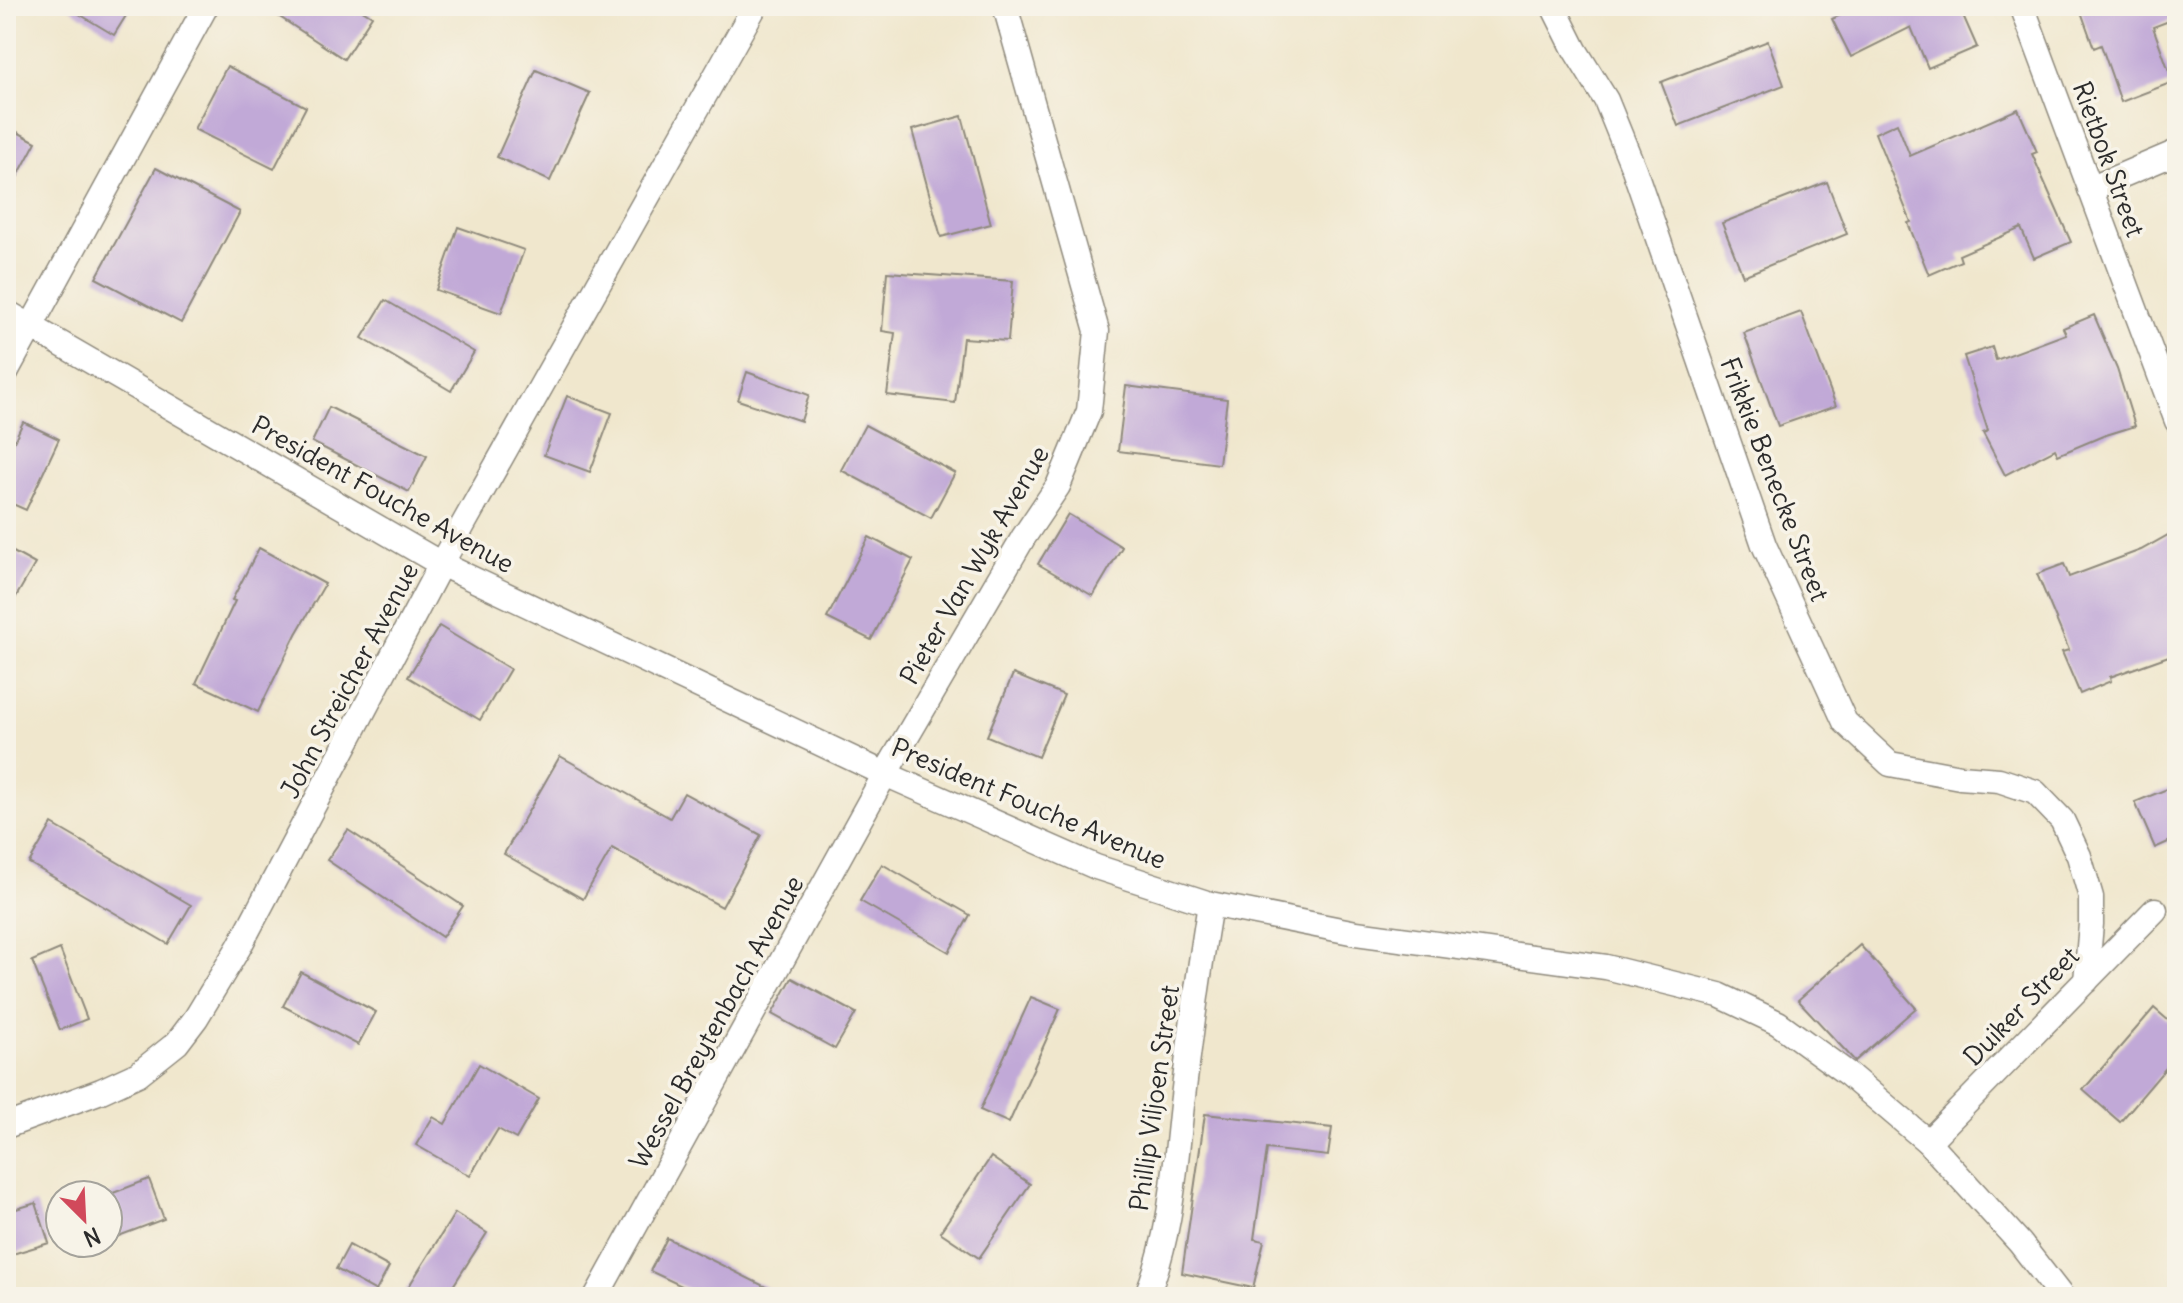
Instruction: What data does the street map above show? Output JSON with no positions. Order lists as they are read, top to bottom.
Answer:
{
  "streets": {
    "street": [
      "Rietbok Street",
      "Frikkie Benecke Street",
      "President Fouche Avenue",
      "Pieter Van Wyk Avenue",
      "John Streicher Avenue",
      "Duiker Street",
      "Wessel Breytenbach Avenue",
      "Phillip Viljoen Street"
    ]
  },
  "crossings": [
    ["Frikkie Benecke Street", "Duiker Street"],
    ["President Fouche Avenue", "Pieter Van Wyk Avenue"],
    ["President Fouche Avenue", "John Streicher Avenue"],
    ["President Fouche Avenue", "Duiker Street"],
    ["President Fouche Avenue", "Wessel Breytenbach Avenue"],
    ["President Fouche Avenue", "Phillip Viljoen Street"],
    ["Pieter Van Wyk Avenue", "Wessel Breytenbach Avenue"]
  ],
  "north": "bottom right"
}
